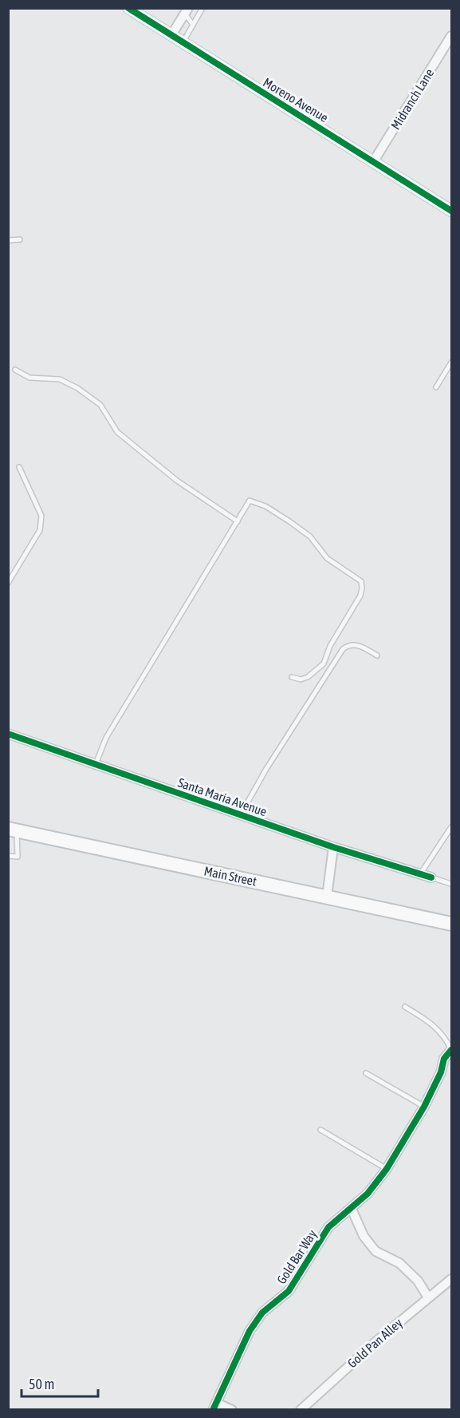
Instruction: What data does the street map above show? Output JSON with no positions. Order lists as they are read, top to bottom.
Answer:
{
  "streets": {
    "main road": ["Main Street"],
    "street": [
      "Midranch Lane",
      "Moreno Avenue",
      "Santa Maria Avenue",
      "Gold Bar Way",
      "Gold Pan Alley"
    ]
  },
  "crossings": [
    ["Midranch Lane", "Moreno Avenue"]
  ],
  "scale_bar": "50 m"
}
